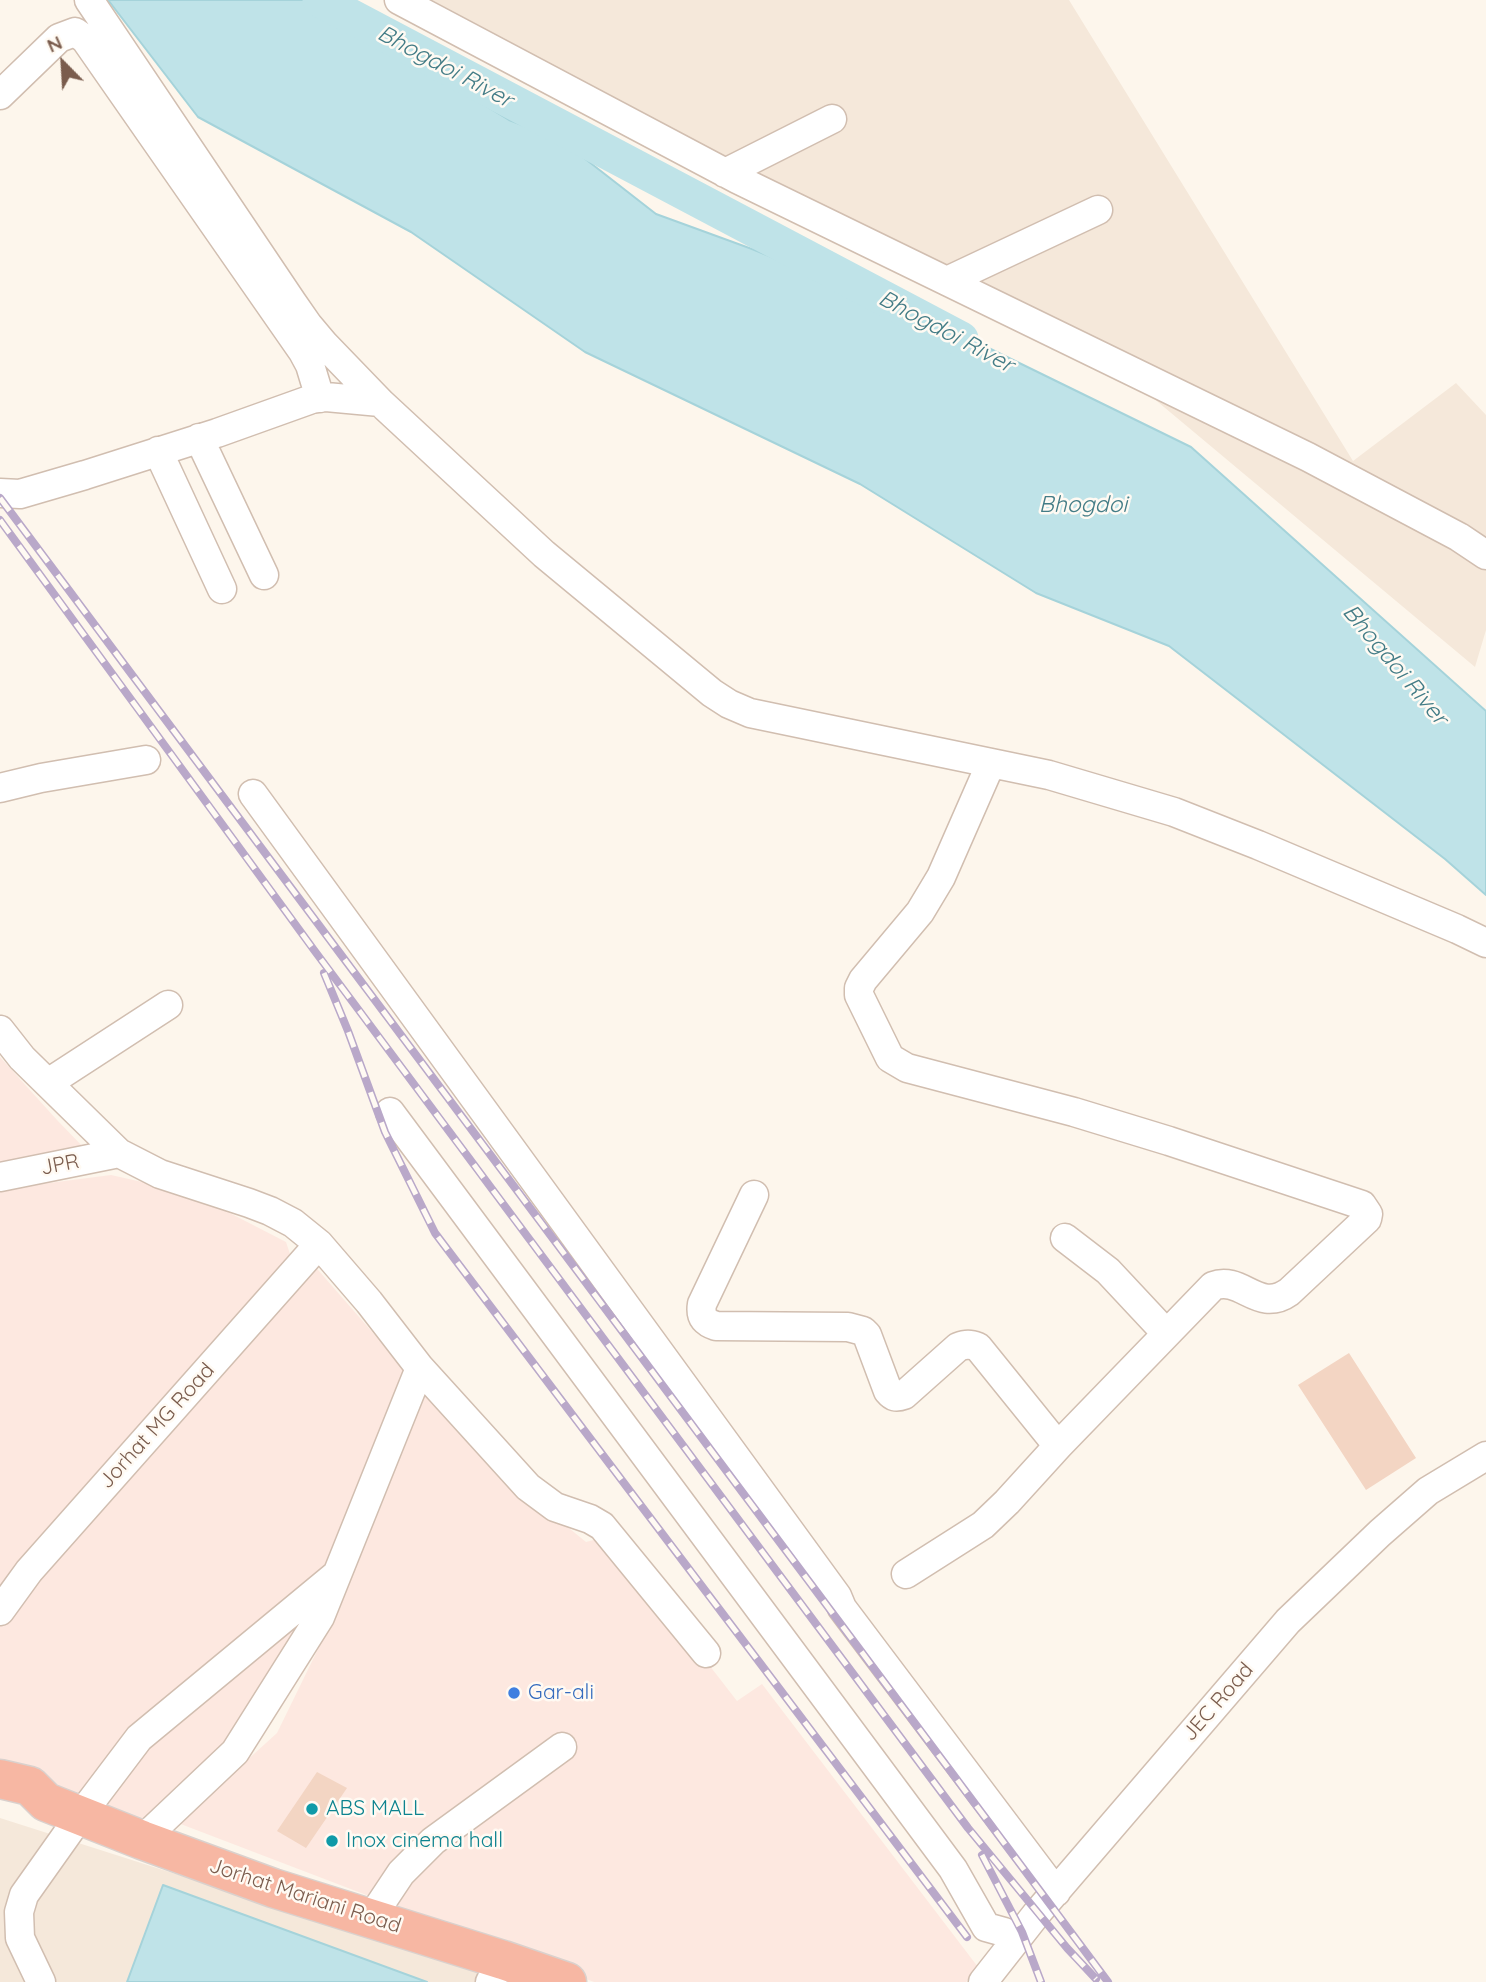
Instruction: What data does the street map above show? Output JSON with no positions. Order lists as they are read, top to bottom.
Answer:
{
  "streets": {
    "highway": ["Jorhat Mariani Road"],
    "street": ["JPR", "Jorhat MG Road", "JEC Road"]
  },
  "water": ["Bhogdoi River", "Bhogdoi"],
  "places": ["Gar-ali", "ABS MALL", "Inox cinema hall"],
  "north": "top left"
}
